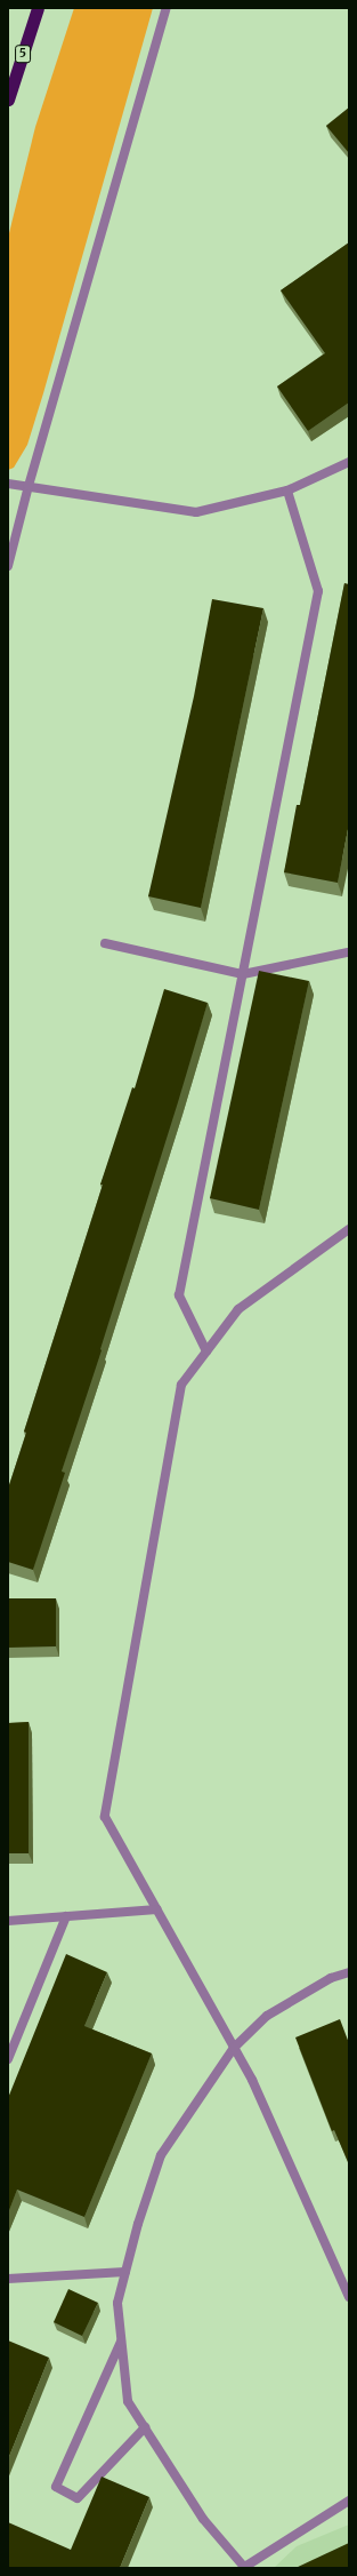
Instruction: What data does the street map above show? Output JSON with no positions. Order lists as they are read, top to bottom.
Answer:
{
  "streets": {
    "highway": ["5"]
  }
}
